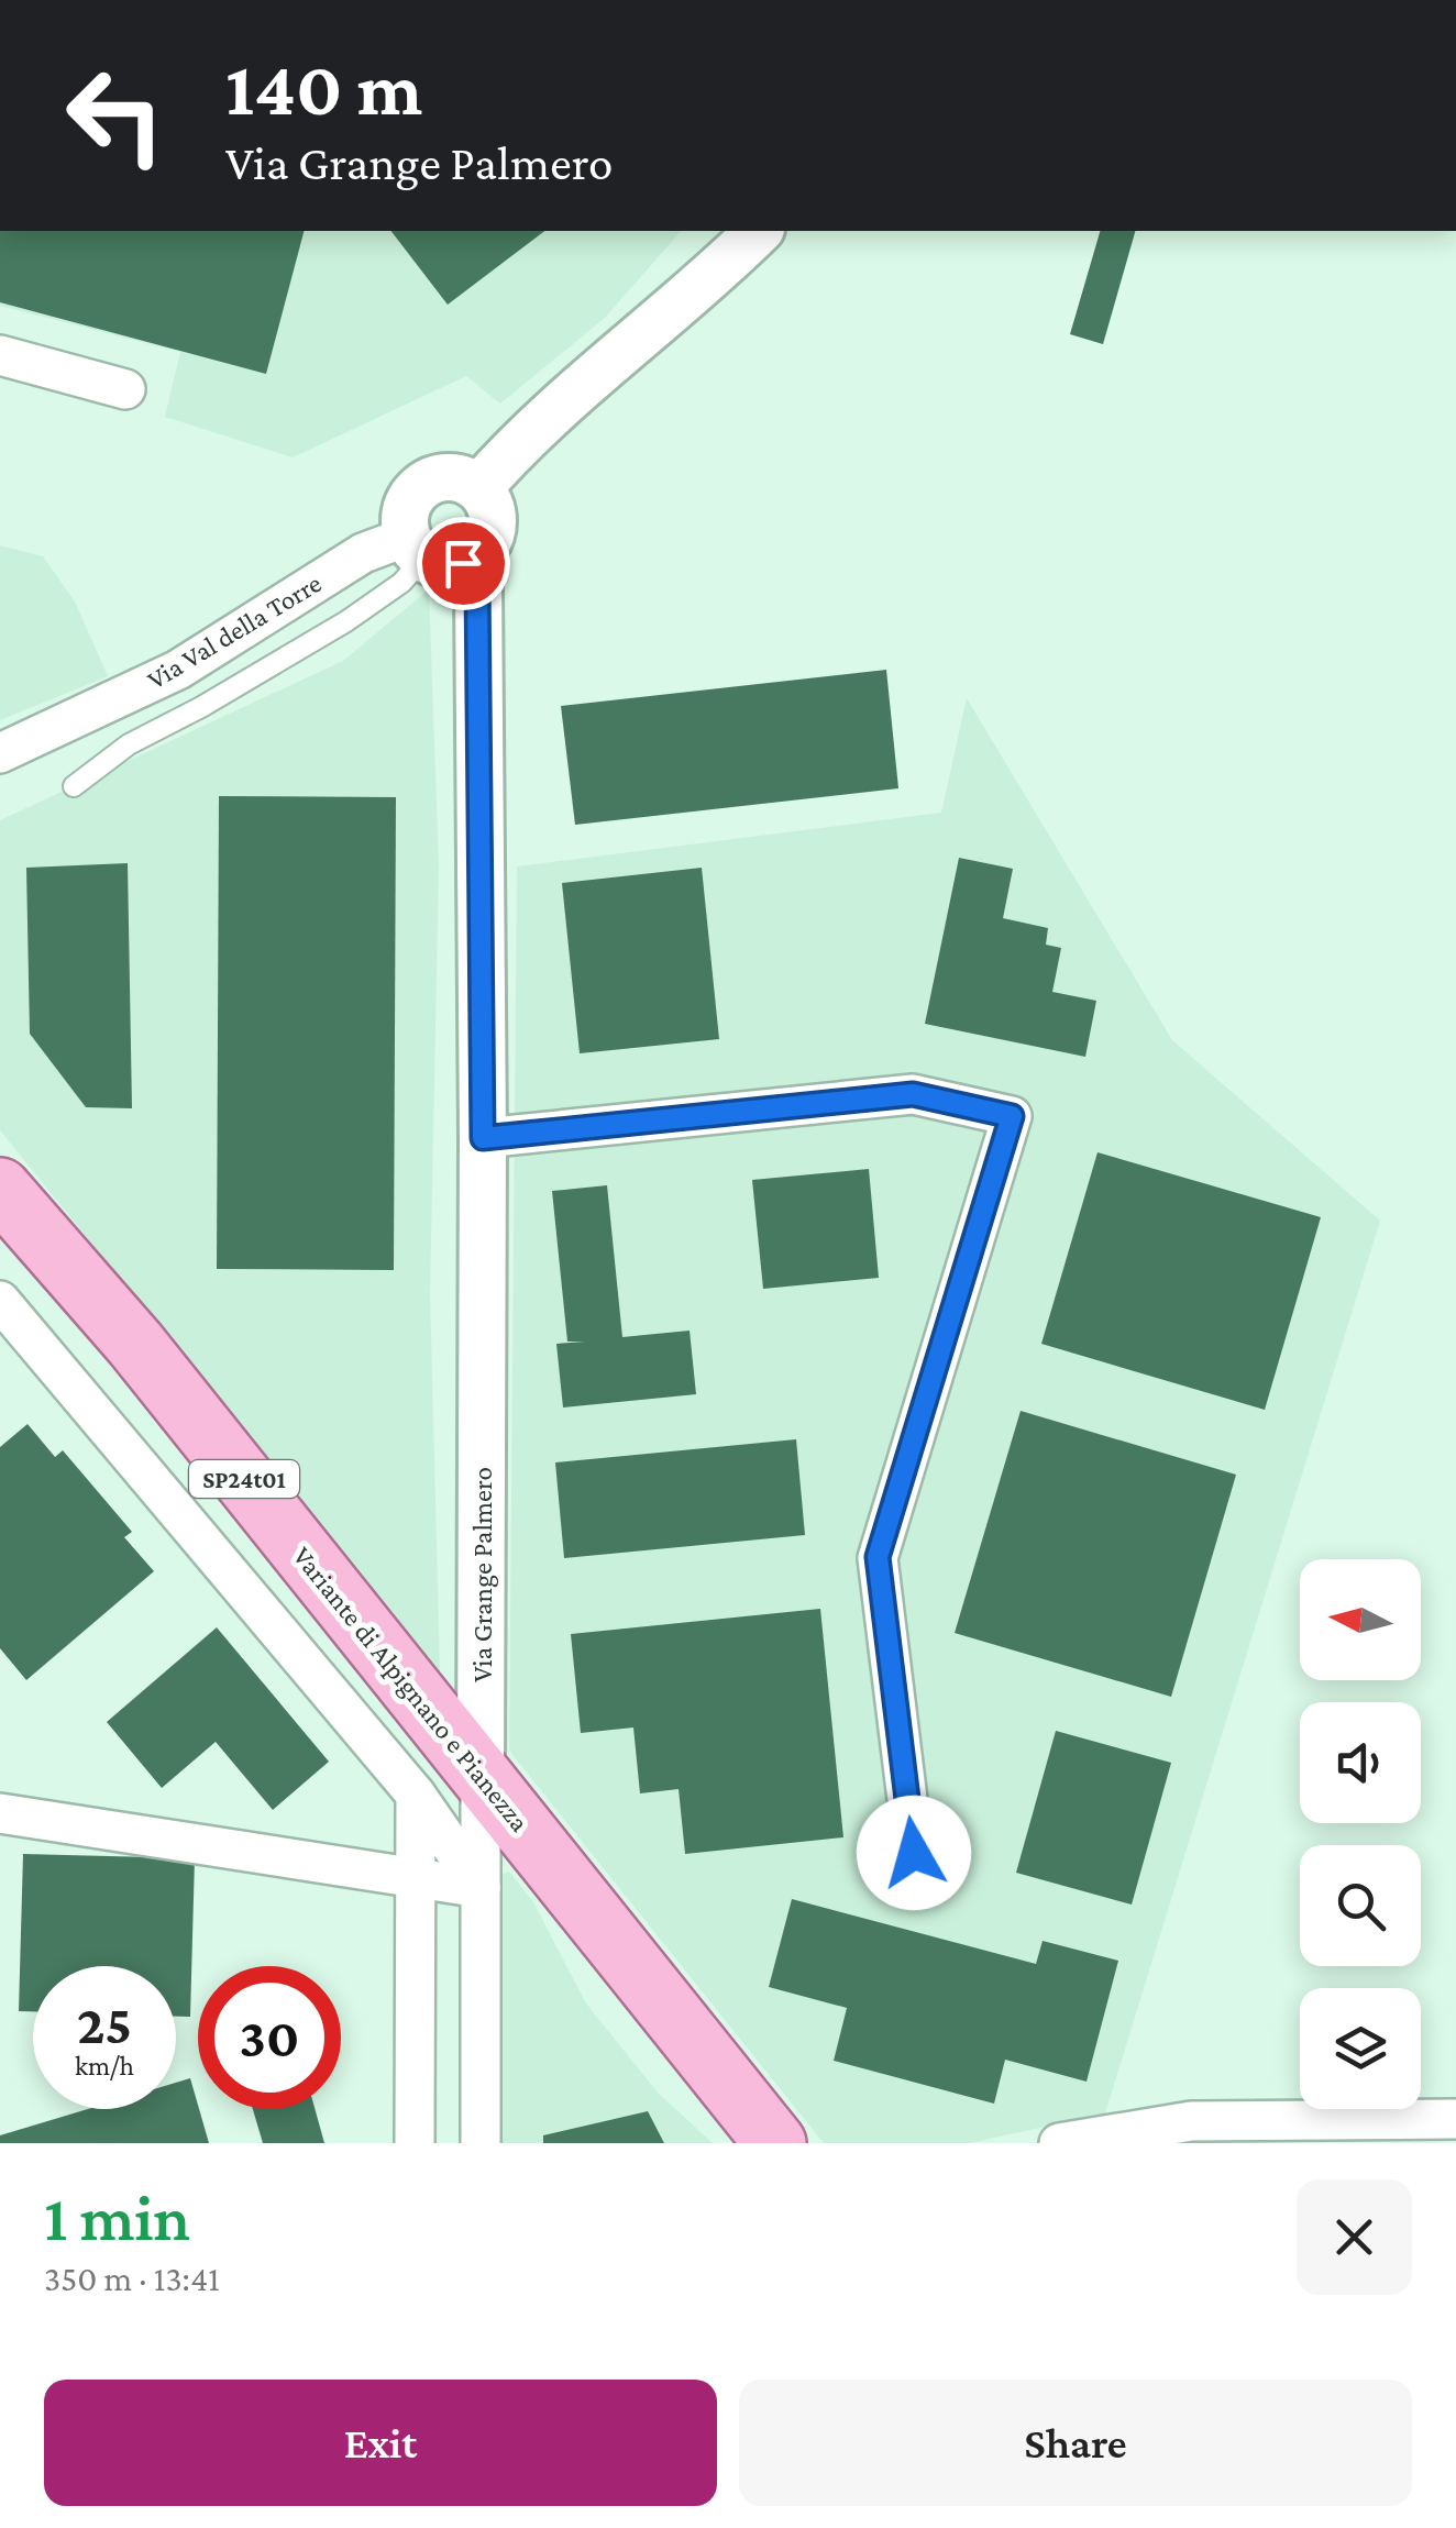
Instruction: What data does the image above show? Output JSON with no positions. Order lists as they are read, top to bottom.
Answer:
{
  "streets": {
    "main road": ["SP24t01", "Variante di Alpignano e Pianezza"],
    "street": ["Via Val della Torre", "Via Grange Palmero"]
  },
  "crossings": [
    ["Via Val della Torre", "Via Grange Palmero"],
    ["Via Grange Palmero", "Variante di Alpignano e Pianezza"]
  ],
  "north": "left",
  "page": {
    "turn": ["140 m", "Via Grange Palmero"],
    "speed": "25 km/h",
    "limit": "30",
    "heading": ["1 min", "350 m · 13:41"],
    "buttons": ["Exit", "Share"]
  }
}
